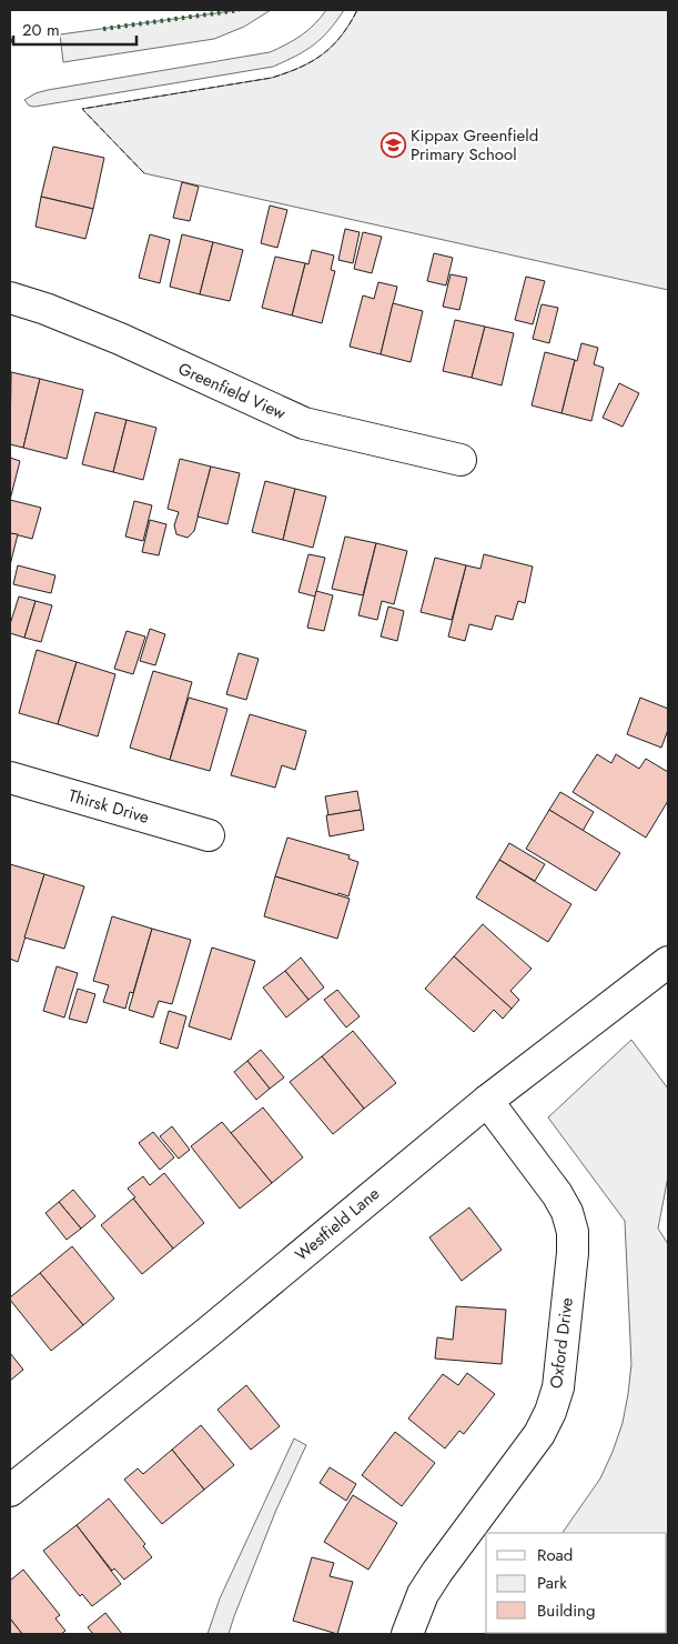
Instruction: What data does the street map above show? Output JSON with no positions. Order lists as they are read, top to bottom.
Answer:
{
  "streets": {
    "street": [
      "Greenfield View",
      "Thirsk Drive",
      "Westfield Lane",
      "Oxford Drive"
    ]
  },
  "crossings": [
    ["Westfield Lane", "Oxford Drive"]
  ],
  "places": {
    "school or university": ["Kippax Greenfield Primary School"]
  },
  "legend": ["Road", "Park", "Building"],
  "scale_bar": "20 m"
}
